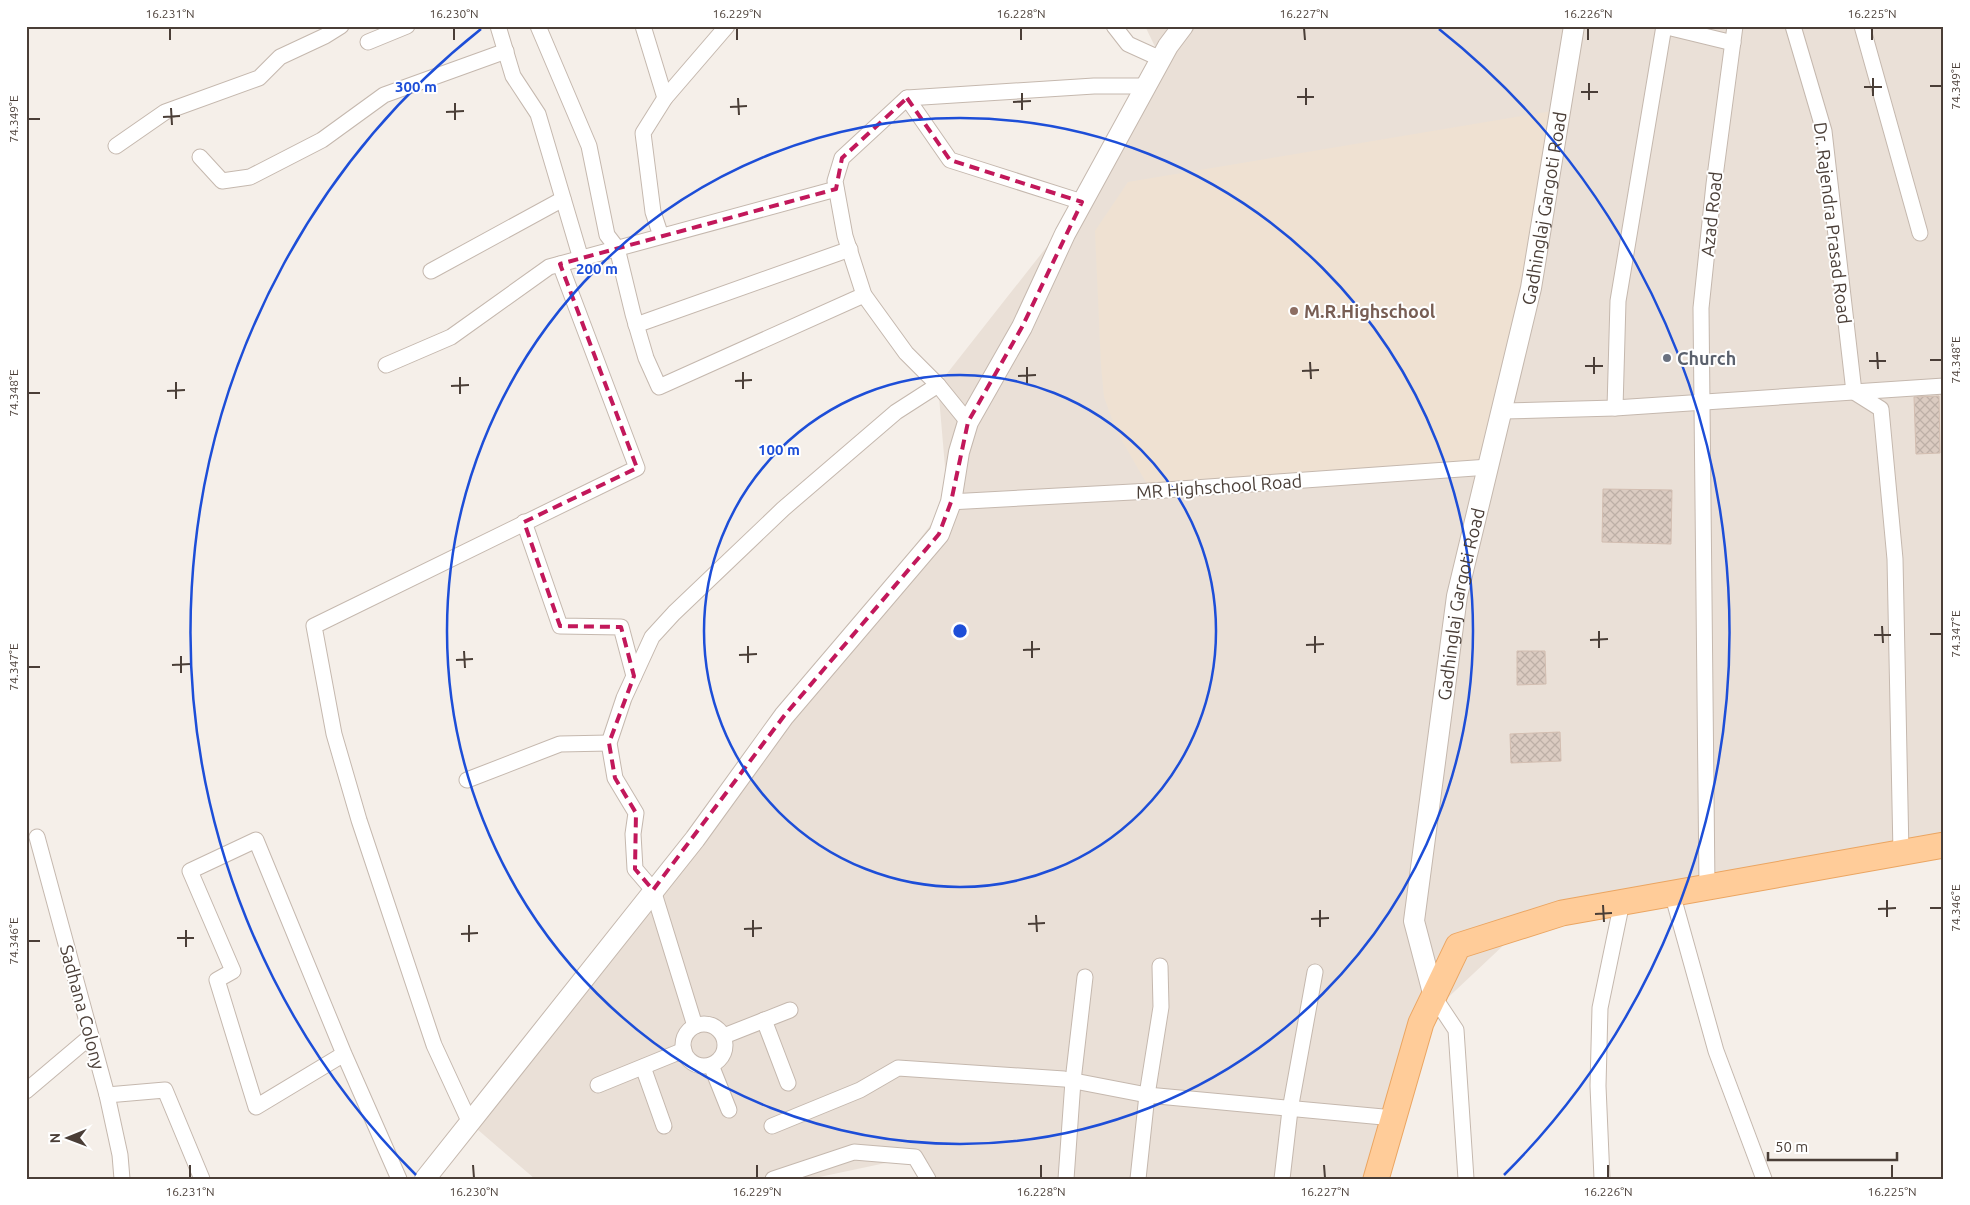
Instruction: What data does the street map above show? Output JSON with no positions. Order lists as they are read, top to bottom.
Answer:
{
  "streets": {
    "street": [
      "Gadhinglaj Gargoti Road",
      "Azad Road",
      "Dr. Rajendra Prasad Road",
      "MR Highschool Road",
      "Sadhana Colony"
    ]
  },
  "crossings": [
    ["Gadhinglaj Gargoti Road", "MR Highschool Road"]
  ],
  "places": ["M.R.Highschool", "Church"],
  "scale_bar": "50 m",
  "north": "left",
  "coordinates": [
    "16.231°N",
    "16.230°N",
    "16.229°N",
    "16.228°N",
    "16.227°N",
    "16.226°N",
    "16.225°N",
    "74.349°E",
    "74.348°E",
    "74.347°E",
    "74.346°E"
  ],
  "rings": ["300 m", "200 m", "100 m"]
}
